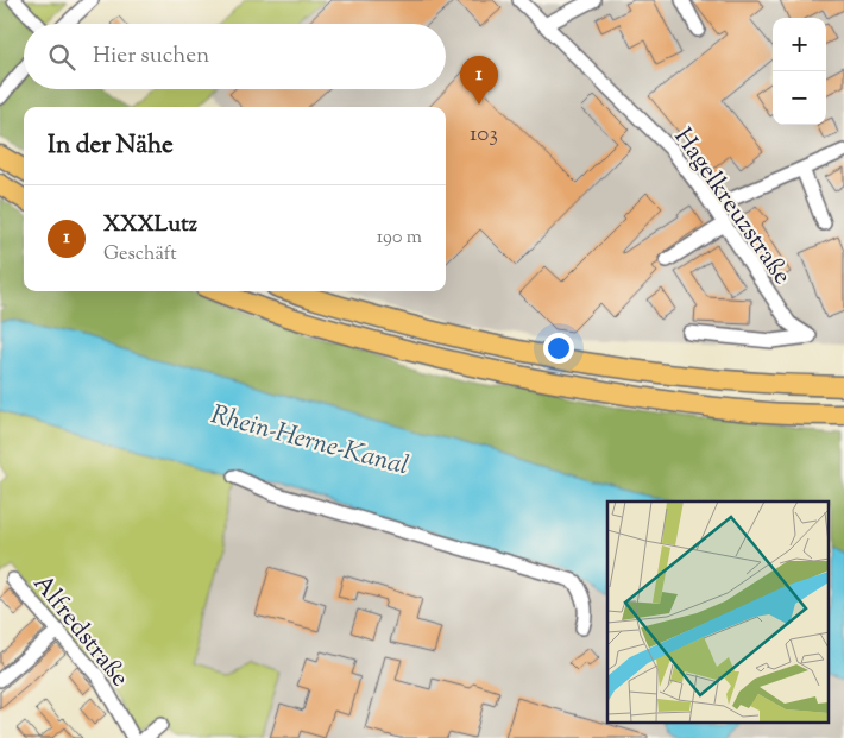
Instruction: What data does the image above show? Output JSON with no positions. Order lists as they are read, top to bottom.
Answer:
{
  "streets": {
    "street": ["Hagelkreuzstraße", "Alfredstraße"]
  },
  "water": ["Rhein-Herne-Kanal"],
  "house_numbers": ["103"],
  "page": {
    "map_buttons": ["+", "−"],
    "search": "Hier suchen",
    "pins": "1",
    "heading": "In der Nähe",
    "list": [
      {
        "mark": "1",
        "name": "XXXLutz",
        "note": "Geschäft",
        "value": "190 m"
      }
    ]
  }
}
